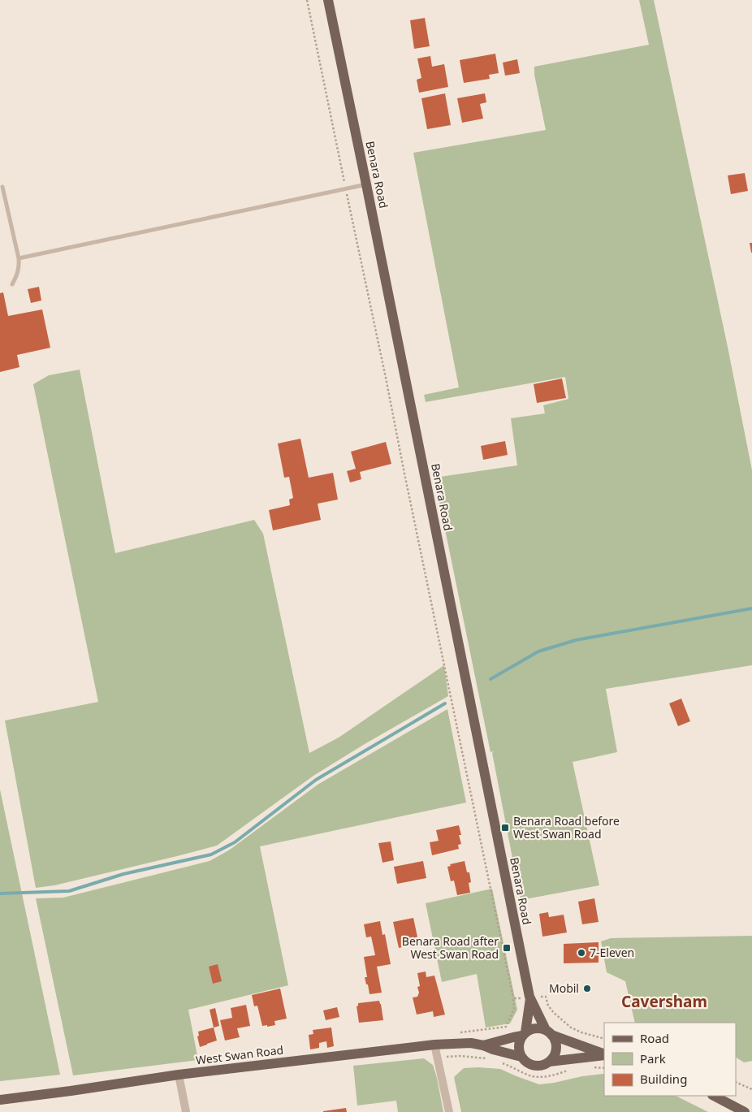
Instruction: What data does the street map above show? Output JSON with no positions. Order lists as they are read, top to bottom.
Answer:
{
  "streets": {
    "main road": ["Benara Road", "West Swan Road"]
  },
  "crossings": [
    ["Benara Road", "West Swan Road"]
  ],
  "districts": ["Caversham"],
  "places": {
    "transit": ["Benara Road before West Swan Road", "Benara Road after West Swan Road"],
    "other": ["7-Eleven", "Mobil"]
  },
  "legend": ["Road", "Park", "Building"]
}
